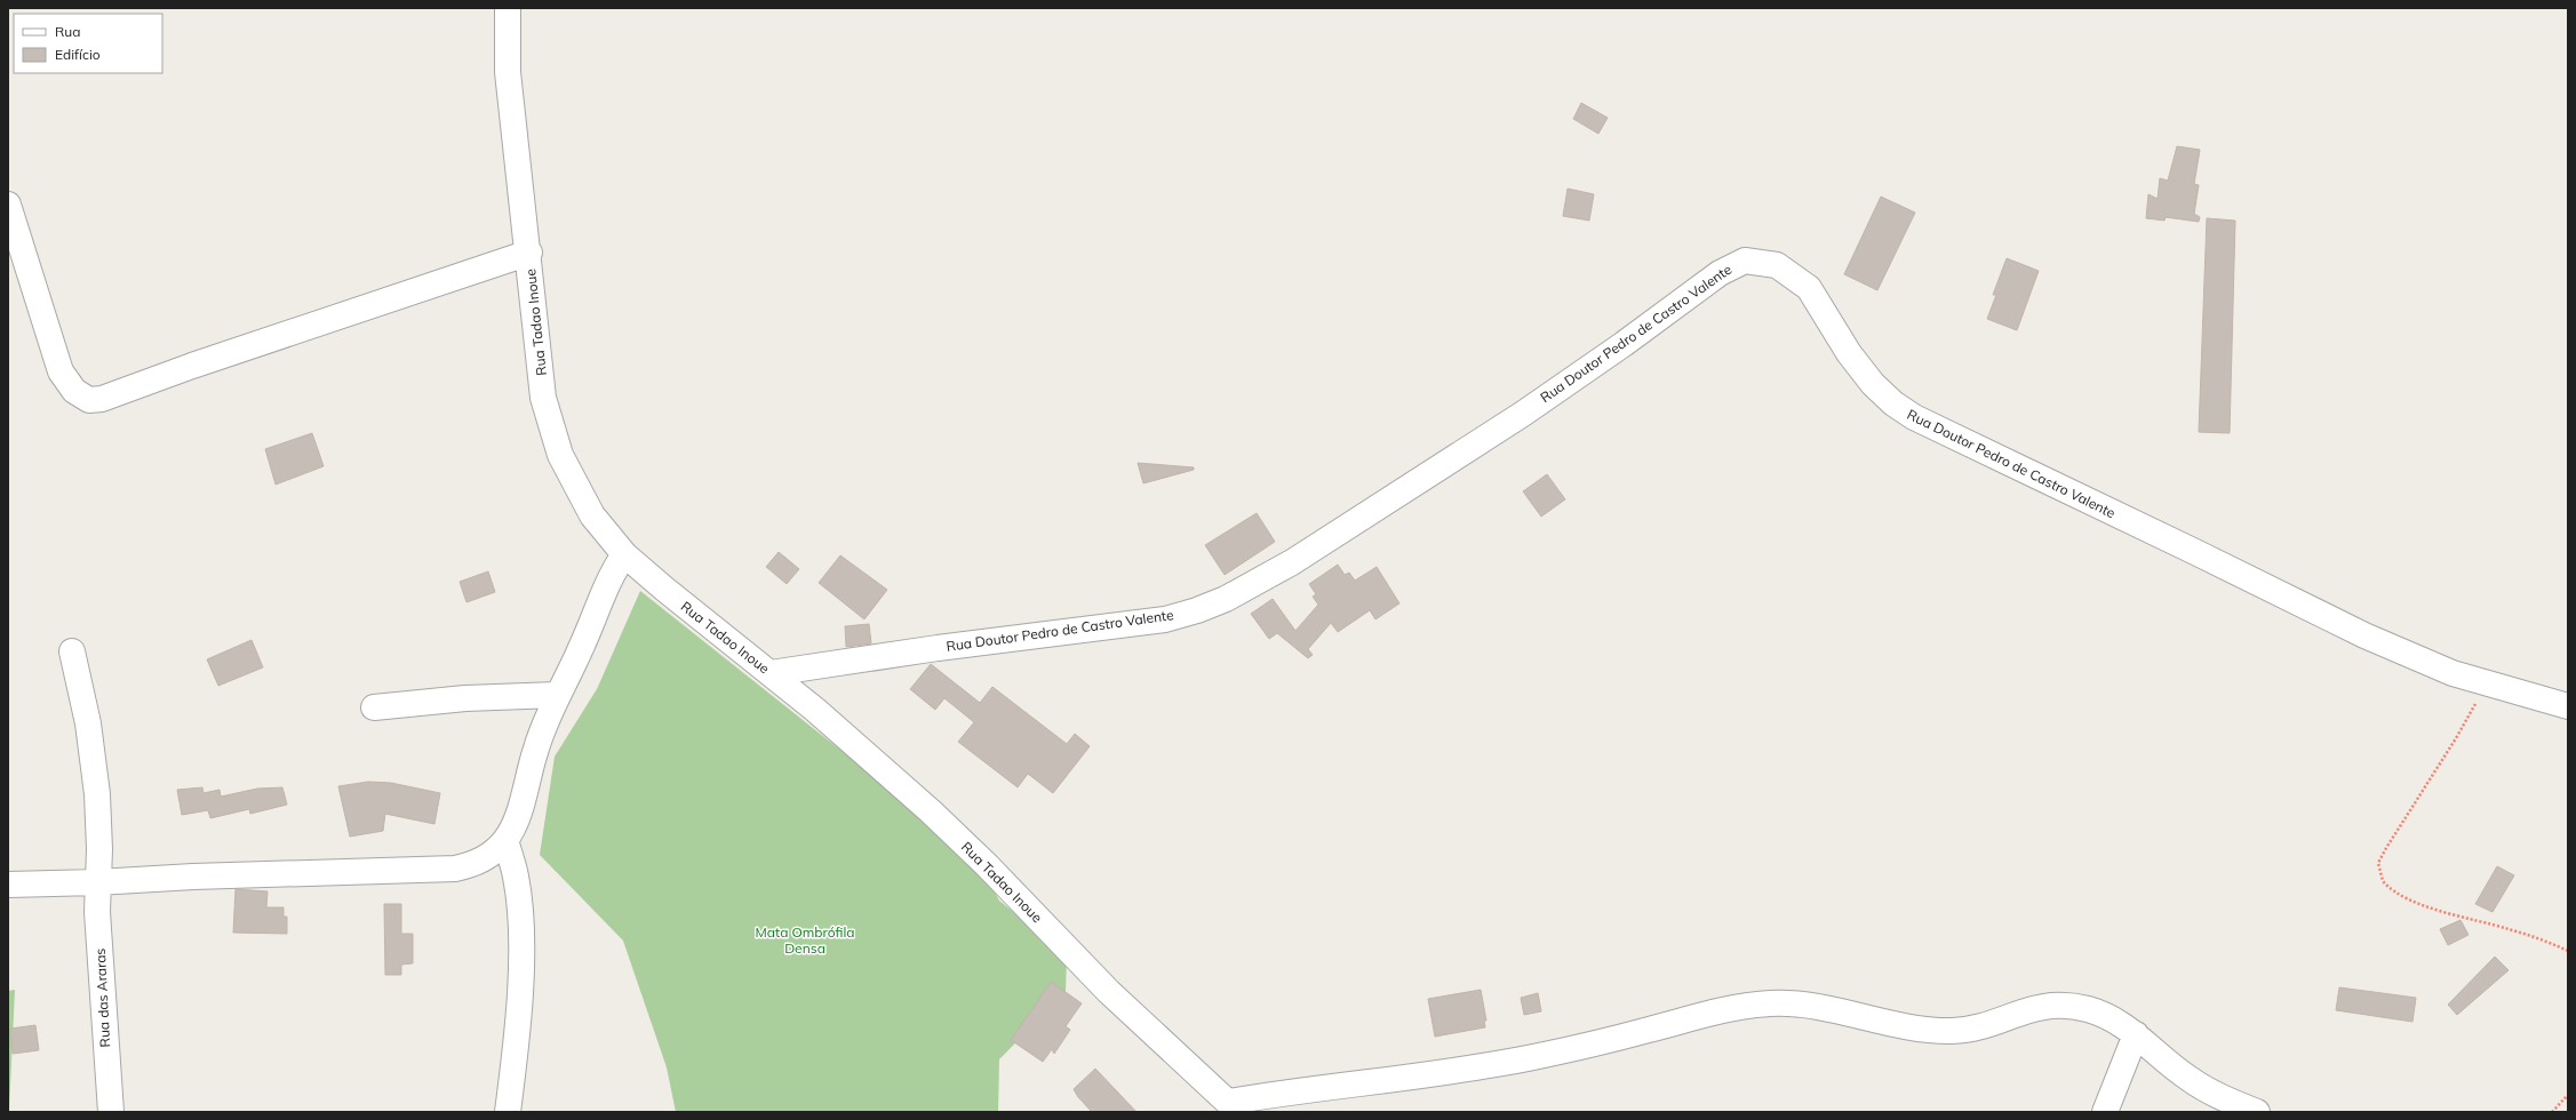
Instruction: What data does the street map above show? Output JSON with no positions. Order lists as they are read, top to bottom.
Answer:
{
  "streets": {
    "street": ["Rua Tadao Inoue", "Rua Doutor Pedro de Castro Valente", "Rua das Araras"]
  },
  "crossings": [
    ["Rua Tadao Inoue", "Rua Doutor Pedro de Castro Valente"]
  ],
  "parks": ["Mata Ombrófila Densa"],
  "legend": ["Rua", "Edifício"]
}
